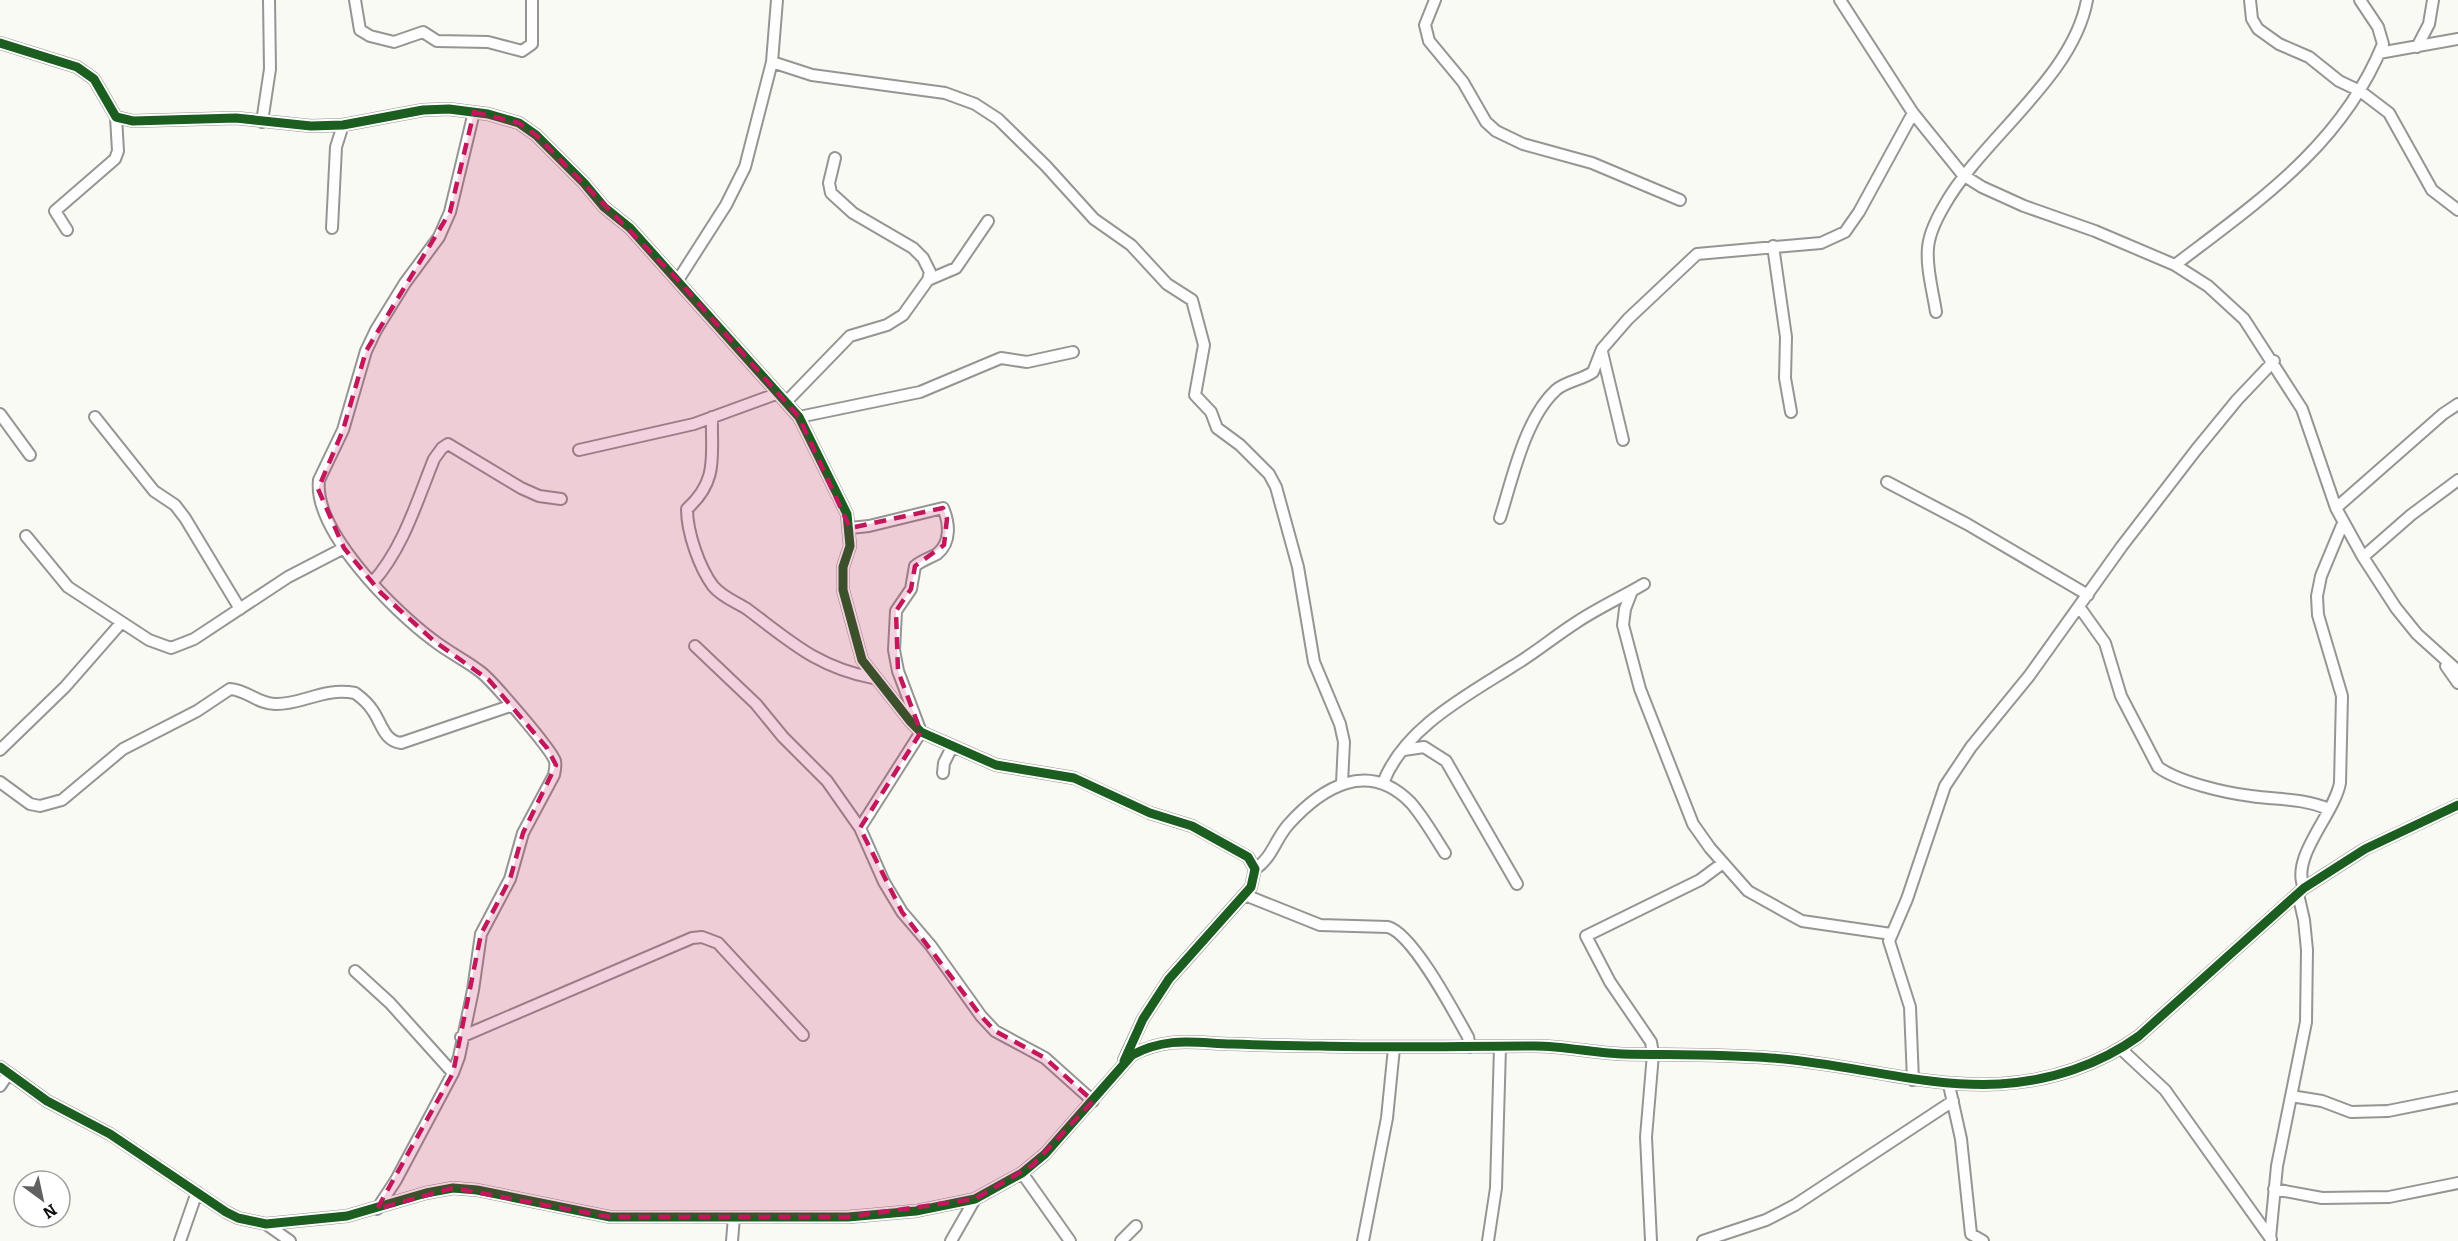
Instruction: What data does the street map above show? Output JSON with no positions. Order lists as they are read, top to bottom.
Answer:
{
  "north": "bottom right"
}
